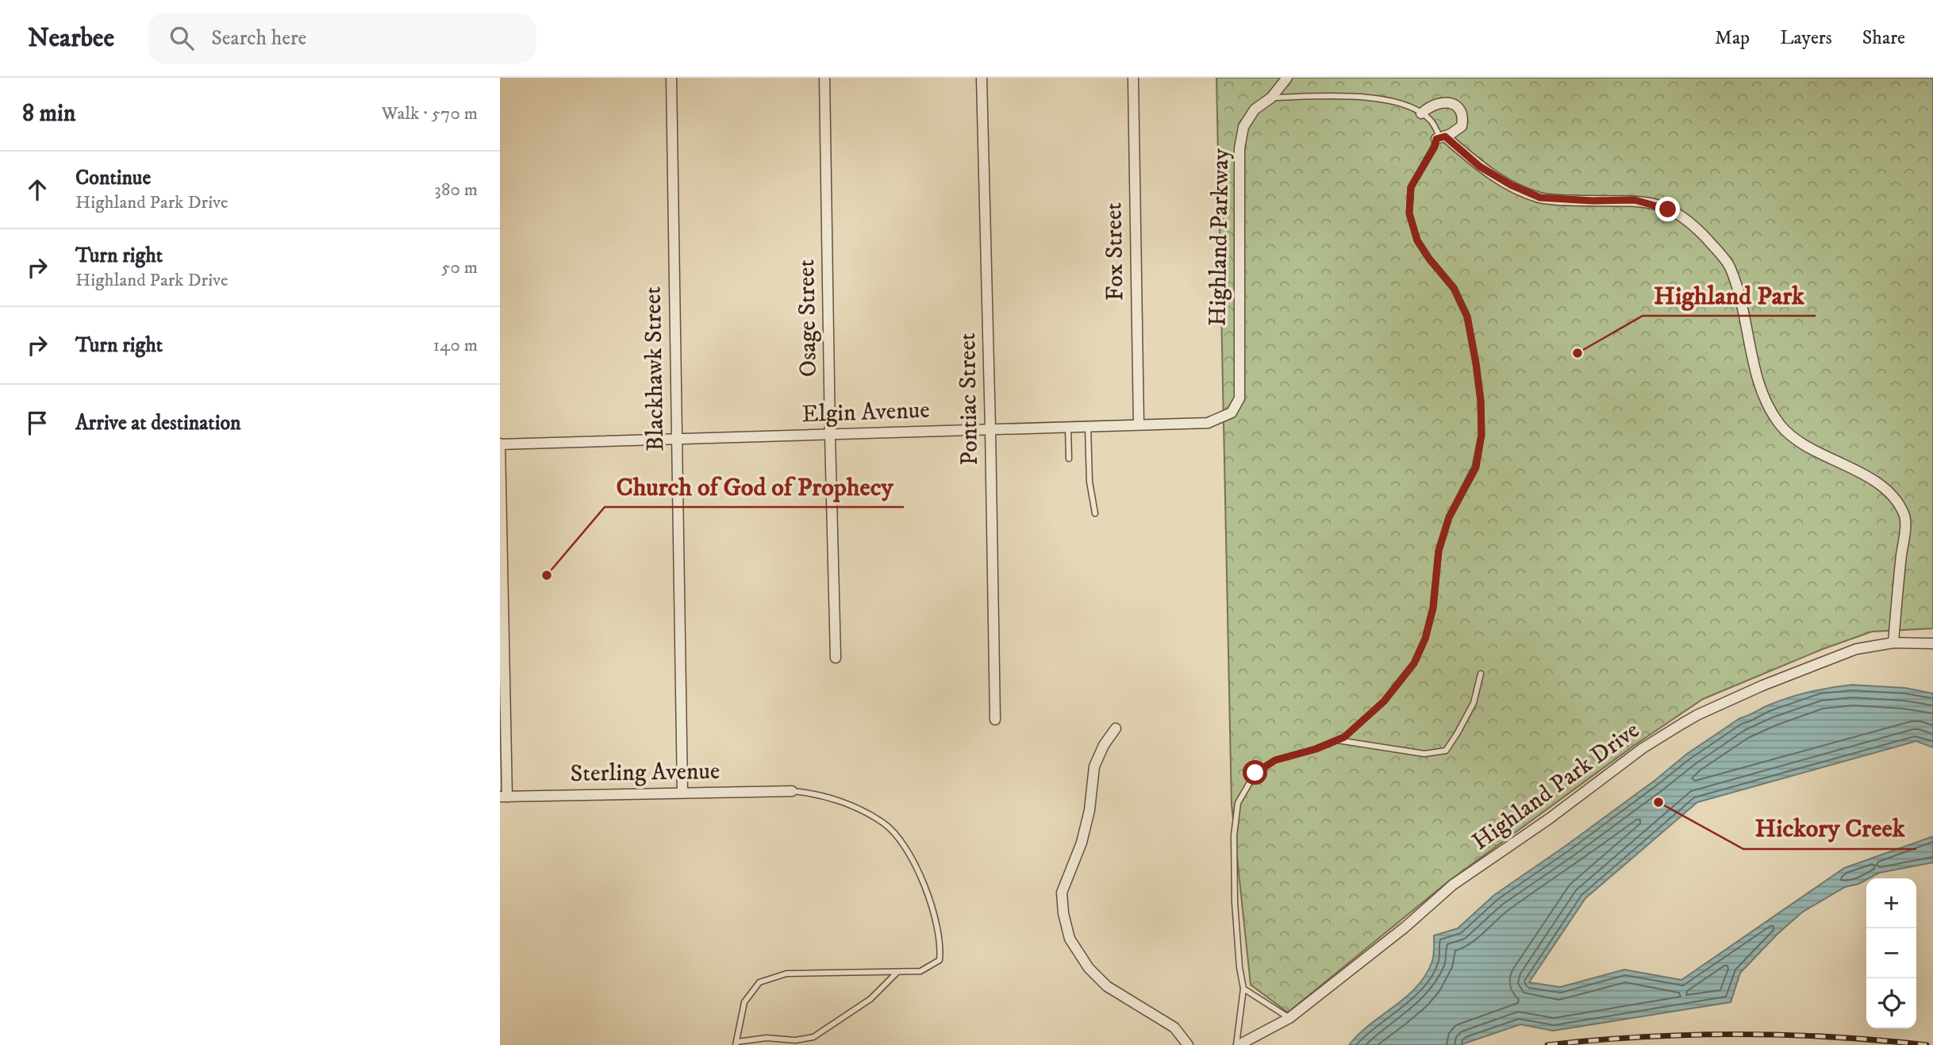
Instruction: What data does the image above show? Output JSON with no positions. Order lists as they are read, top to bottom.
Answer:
{
  "streets": {
    "street": [
      "Highland Parkway",
      "Fox Street",
      "Osage Street",
      "Blackhawk Street",
      "Pontiac Street",
      "Elgin Avenue",
      "Sterling Avenue",
      "Highland Park Drive"
    ]
  },
  "crossings": [
    ["Highland Parkway", "Elgin Avenue"],
    ["Fox Street", "Elgin Avenue"],
    ["Osage Street", "Elgin Avenue"],
    ["Blackhawk Street", "Elgin Avenue"],
    ["Blackhawk Street", "Sterling Avenue"],
    ["Pontiac Street", "Elgin Avenue"]
  ],
  "places": ["Highland Park", "Church of God of Prophecy", "Hickory Creek"],
  "page": {
    "header": "Nearbee",
    "search": "Search here",
    "nav": ["Map", "Layers", "Share"],
    "heading": ["8 min", "Walk · 570 m"],
    "list": [
      ["Continue", "Highland Park Drive", "380 m"],
      ["Turn right", "Highland Park Drive", "50 m"],
      ["Turn right", "140 m"],
      "Arrive at destination"
    ],
    "map_buttons": ["+", "−"]
  }
}
